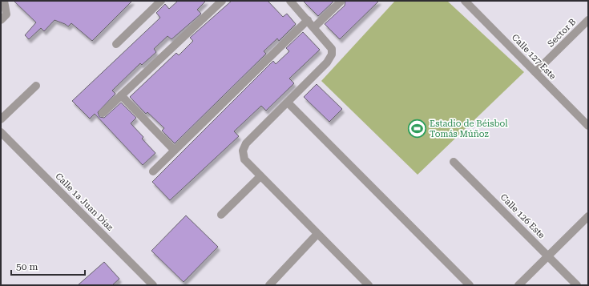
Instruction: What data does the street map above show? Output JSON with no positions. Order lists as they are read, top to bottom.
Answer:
{
  "streets": {
    "street": [
      "Sector B",
      "Calle 127 Este",
      "Calle 1a Juan Díaz",
      "Calle 126 Este"
    ]
  },
  "crossings": [
    ["Sector B", "Calle 127 Este"]
  ],
  "places": {
    "sports": ["Estadio de Béisbol Tomás Múñoz"]
  },
  "scale_bar": "50 m"
}
